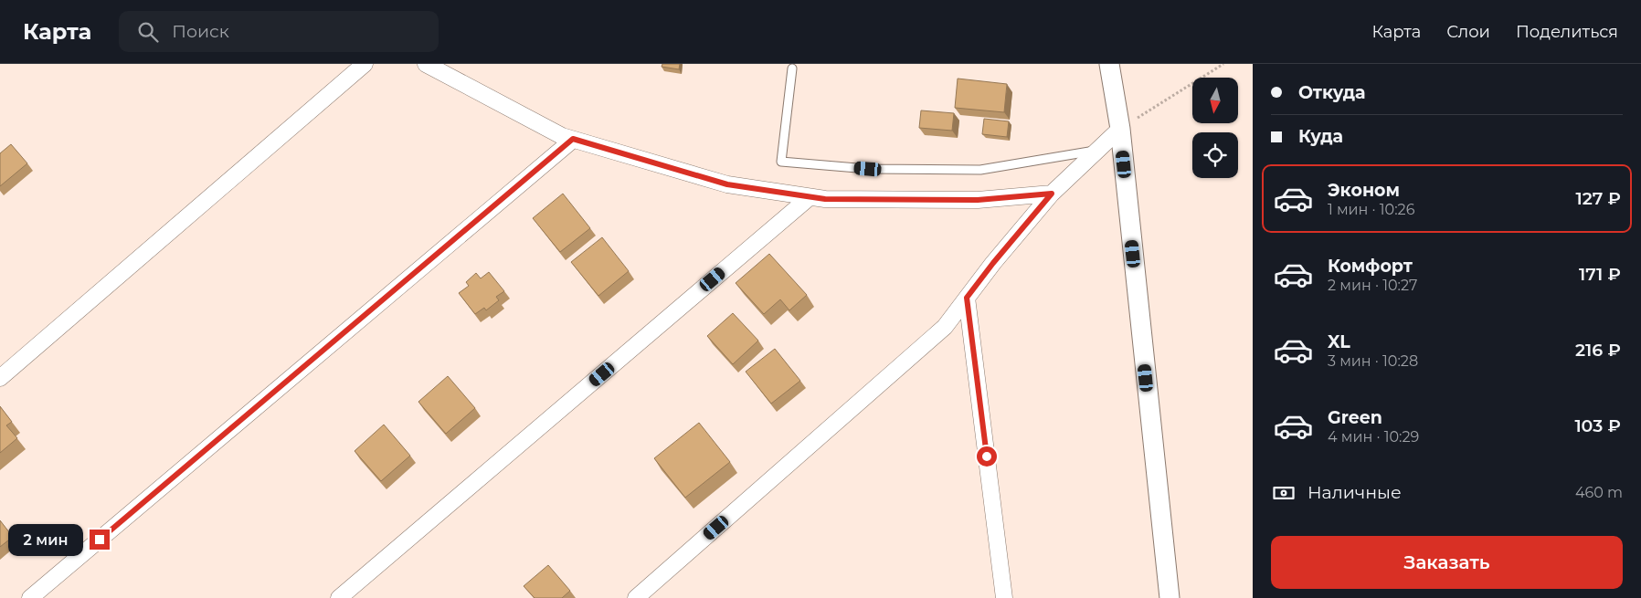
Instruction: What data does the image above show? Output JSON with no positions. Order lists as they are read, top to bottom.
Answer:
{
  "north": "bottom",
  "page": {
    "header": "Карта",
    "search": "Поиск",
    "nav": ["Карта", "Слои", "Поделиться"],
    "banner": ["Откуда", "Куда"],
    "list": [
      {
        "name": "Эконом",
        "note": "1 мин · 10:26",
        "value": "127 ₽"
      },
      {
        "name": "Комфорт",
        "note": "2 мин · 10:27",
        "value": "171 ₽"
      },
      {
        "name": "XL",
        "note": "3 мин · 10:28",
        "value": "216 ₽"
      },
      {
        "name": "Green",
        "note": "4 мин · 10:29",
        "value": "103 ₽"
      }
    ],
    "pay": ["Наличные", "460 m"],
    "bubble": "2 мин",
    "buttons": "Заказать"
  }
}
